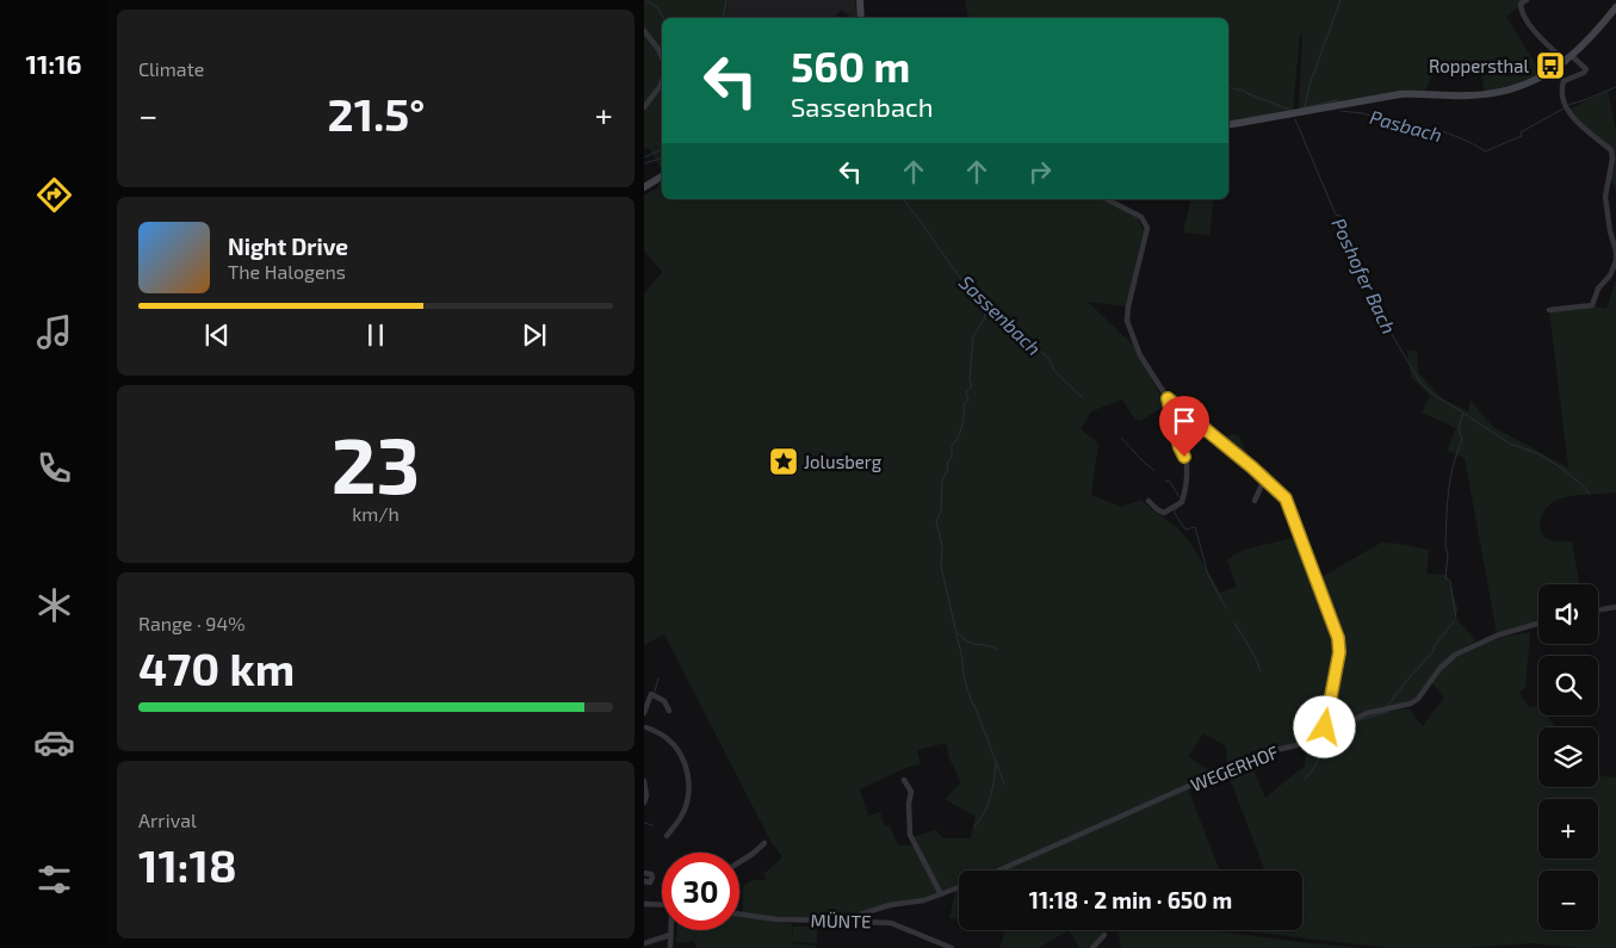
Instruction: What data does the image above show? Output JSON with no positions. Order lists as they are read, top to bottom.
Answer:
{
  "streets": {
    "street": ["WEGERHOF", "MÜNTE"]
  },
  "water": ["Pasbach", "Poshofer Bach", "Sassenbach"],
  "places": {
    "bus stop": ["Roppersthal"],
    "place": ["Jolusberg"]
  },
  "page": {
    "tabs": "11:16",
    "tile": [
      "Climate",
      ["23", "km/h"],
      ["Range · 94%", "470 km"],
      ["Arrival", "11:18"]
    ],
    "turn": ["560 m", "Sassenbach"],
    "heat": ["−", "21.5°", "+"],
    "song": ["Night Drive", "The Halogens"],
    "map_buttons": ["+", "−"],
    "limit": "30",
    "trip": "11:18 · 2 min · 650 m"
  }
}
